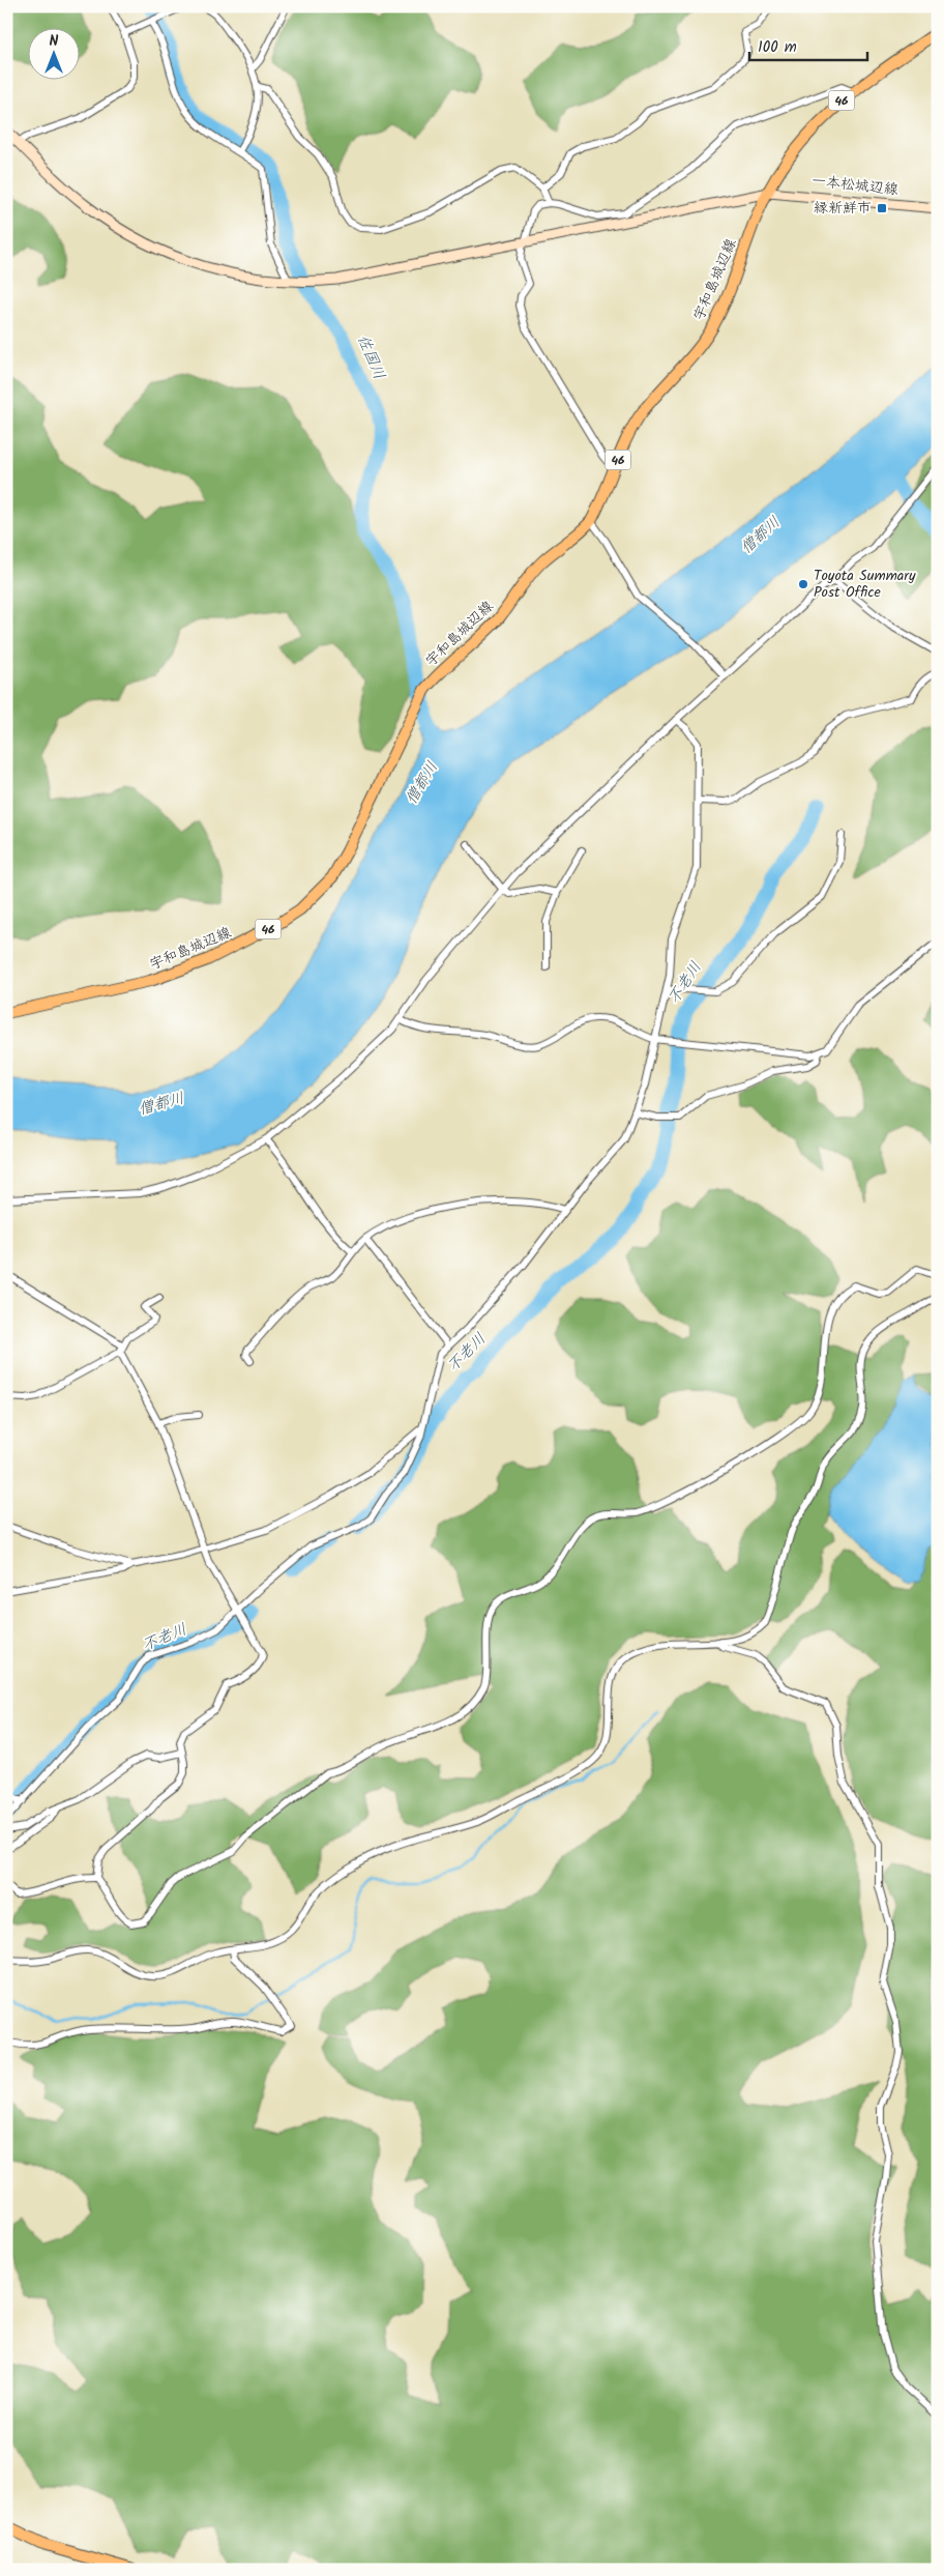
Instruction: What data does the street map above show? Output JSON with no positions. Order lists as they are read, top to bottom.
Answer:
{
  "streets": {
    "main road": ["46", "宇和島城辺線"],
    "street": ["一本松城辺線"]
  },
  "crossings": [
    ["一本松城辺線", "宇和島城辺線"]
  ],
  "water": ["佐国川", "僧都川", "不老川"],
  "places": {
    "transit": ["縁新鮮市"],
    "other": ["Toyota Summary Post Office"]
  },
  "scale_bar": "100 m",
  "north": "top"
}
